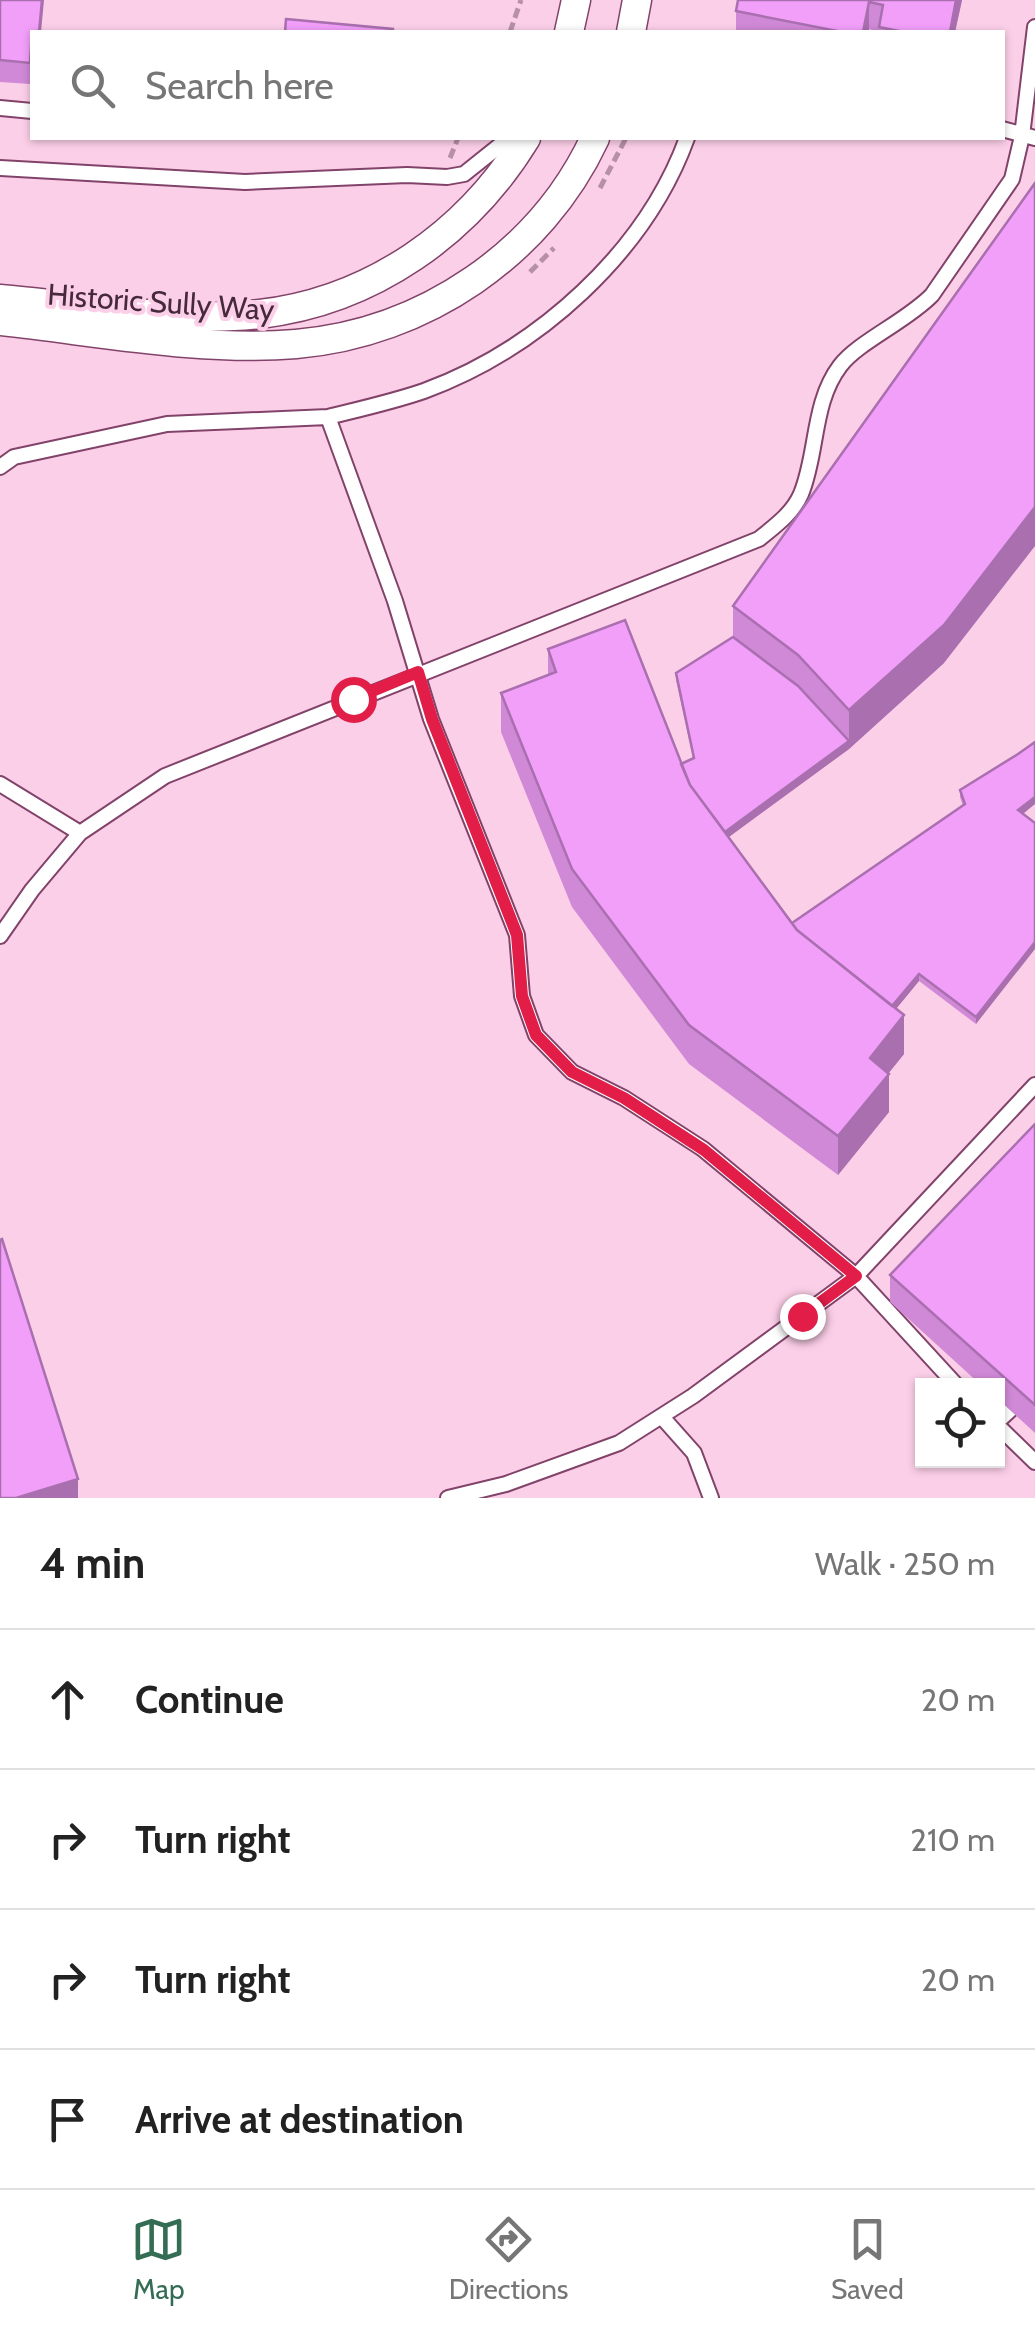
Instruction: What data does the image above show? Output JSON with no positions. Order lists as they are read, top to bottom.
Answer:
{
  "streets": {
    "street": ["Historic Sully Way"]
  },
  "page": {
    "search": "Search here",
    "heading": ["4 min", "Walk · 250 m"],
    "list": [
      ["Continue", "20 m"],
      ["Turn right", "210 m"],
      ["Turn right", "20 m"],
      "Arrive at destination"
    ],
    "nav": ["Map", "Directions", "Saved"]
  }
}
